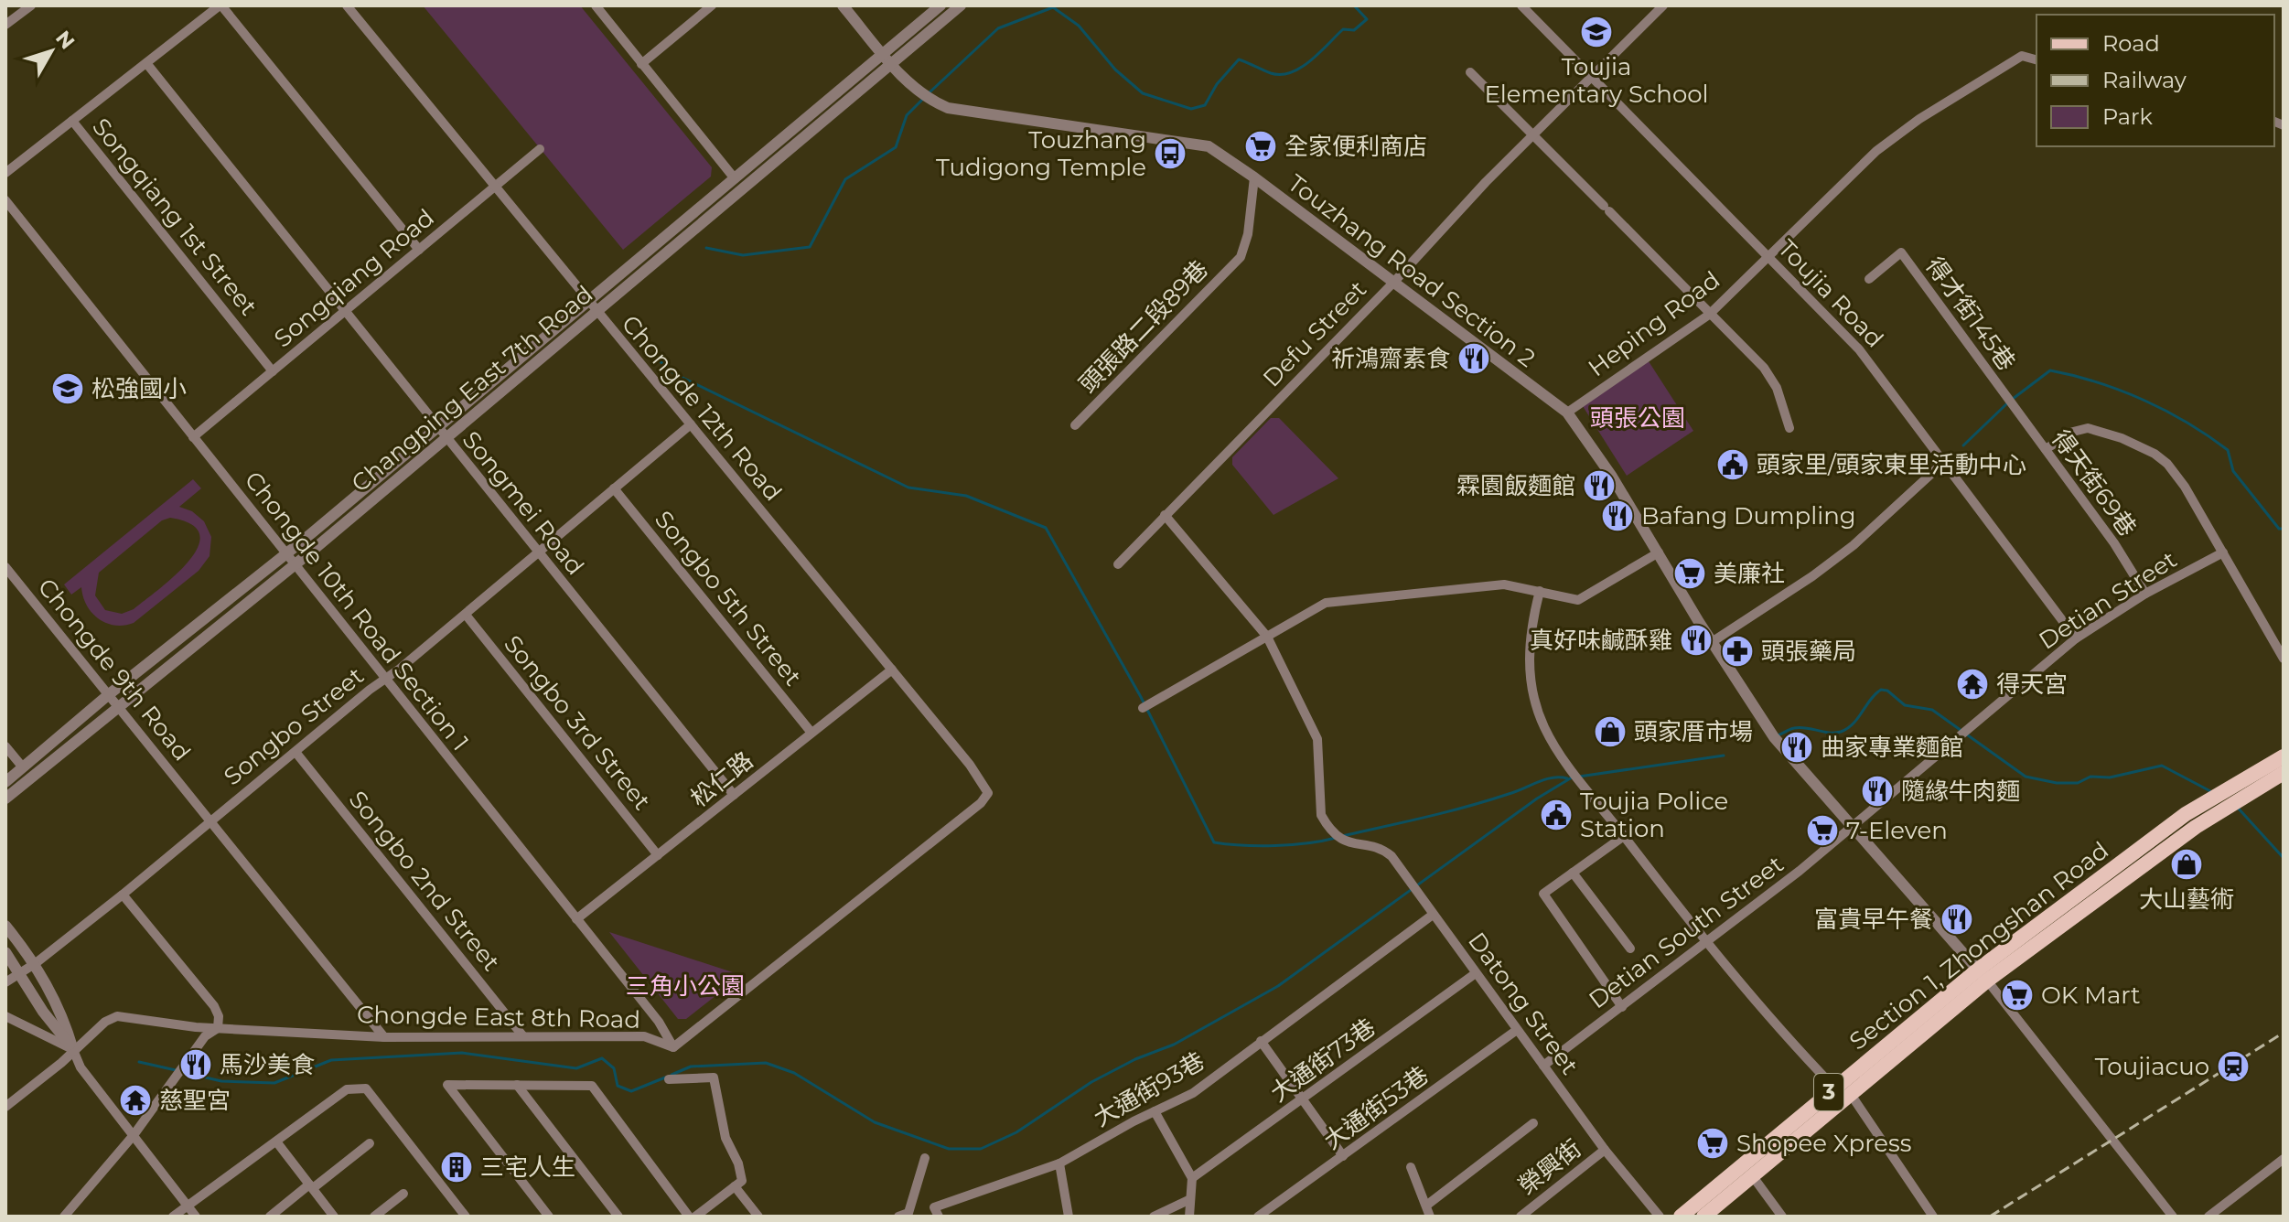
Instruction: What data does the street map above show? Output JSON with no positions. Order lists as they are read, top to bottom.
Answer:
{
  "streets": {
    "main road": ["Section 1, Zhongshan Road", "3"],
    "street": [
      "Songqiang 1st Street",
      "Touzhang Road Section 2",
      "Songqiang Road",
      "Toujia Road",
      "得才街145巷",
      "Heping Road",
      "頭張路二段89巷",
      "Defu Street",
      "Changping East 7th Road",
      "Chongde 12th Road",
      "得天街69巷",
      "Songmei Road",
      "Songbo 5th Street",
      "Detian Street",
      "Chongde 10th Road Section 1",
      "Chongde 9th Road",
      "Songbo 3rd Street",
      "Songbo Street",
      "松仁路",
      "Songbo 2nd Street",
      "Detian South Street",
      "Datong Street",
      "Chongde East 8th Road",
      "大通街73巷",
      "大通街93巷",
      "大通街53巷",
      "榮興街"
    ]
  },
  "crossings": [
    ["Songqiang 1st Street", "Songqiang Road"],
    ["Touzhang Road Section 2", "Heping Road"],
    ["Touzhang Road Section 2", "頭張路二段89巷"],
    ["Touzhang Road Section 2", "Defu Street"],
    ["Touzhang Road Section 2", "Changping East 7th Road"],
    ["Touzhang Road Section 2", "Detian Street"],
    ["Touzhang Road Section 2", "Detian South Street"],
    ["Touzhang Road Section 2", "Section 1, Zhongshan Road"],
    ["Songqiang Road", "Chongde 12th Road"],
    ["Songqiang Road", "Songmei Road"],
    ["Songqiang Road", "Chongde 10th Road Section 1"],
    ["Toujia Road", "Heping Road"],
    ["Toujia Road", "Defu Street"],
    ["Toujia Road", "Detian Street"],
    ["得才街145巷", "得天街69巷"],
    ["Defu Street", "Datong Street"],
    ["Changping East 7th Road", "Chongde 12th Road"],
    ["Changping East 7th Road", "Songmei Road"],
    ["Changping East 7th Road", "Chongde 10th Road Section 1"],
    ["Changping East 7th Road", "Chongde 9th Road"],
    ["Chongde 12th Road", "Chongde 10th Road Section 1"],
    ["Chongde 12th Road", "Songbo Street"],
    ["Chongde 12th Road", "松仁路"],
    ["Chongde 12th Road", "Chongde East 8th Road"],
    ["得天街69巷", "Detian Street"],
    ["Songmei Road", "Songbo Street"],
    ["Songmei Road", "松仁路"],
    ["Songbo 5th Street", "Songbo Street"],
    ["Songbo 5th Street", "松仁路"],
    ["Detian Street", "Detian South Street"],
    ["Chongde 10th Road Section 1", "Songbo Street"],
    ["Chongde 10th Road Section 1", "松仁路"],
    ["Chongde 10th Road Section 1", "Chongde East 8th Road"],
    ["Chongde 9th Road", "Songbo Street"],
    ["Chongde 9th Road", "Chongde East 8th Road"],
    ["Songbo 3rd Street", "Songbo Street"],
    ["Songbo 3rd Street", "松仁路"],
    ["Songbo Street", "Songbo 2nd Street"],
    ["Songbo 2nd Street", "Chongde East 8th Road"],
    ["Detian South Street", "Datong Street"],
    ["Datong Street", "大通街73巷"],
    ["Datong Street", "大通街93巷"],
    ["Datong Street", "大通街53巷"],
    ["Datong Street", "榮興街"]
  ],
  "parks": ["頭張公園", "三角小公園"],
  "places": {
    "school or university": ["Toujia Elementary School", "松強國小"],
    "supermarket": [
      "全家便利商店",
      "美廉社",
      "7-Eleven",
      "OK Mart",
      "Shopee Xpress"
    ],
    "bus stop": ["Touzhang Tudigong Temple"],
    "restaurant": [
      "祈鴻齋素食",
      "霖園飯麵館",
      "Bafang Dumpling",
      "真好味鹹酥雞",
      "曲家專業麵館",
      "隨緣牛肉麵",
      "富貴早午餐",
      "馬沙美食"
    ],
    "public building": ["頭家里/頭家東里活動中心", "Toujia Police Station"],
    "pharmacy": ["頭張藥局"],
    "temple": ["得天宮", "慈聖宮"],
    "shop": ["頭家厝市場", "大山藝術"],
    "station": ["Toujiacuo"],
    "building": ["三宅人生"]
  },
  "legend": ["Road", "Railway", "Park"],
  "north": "top right"
}
